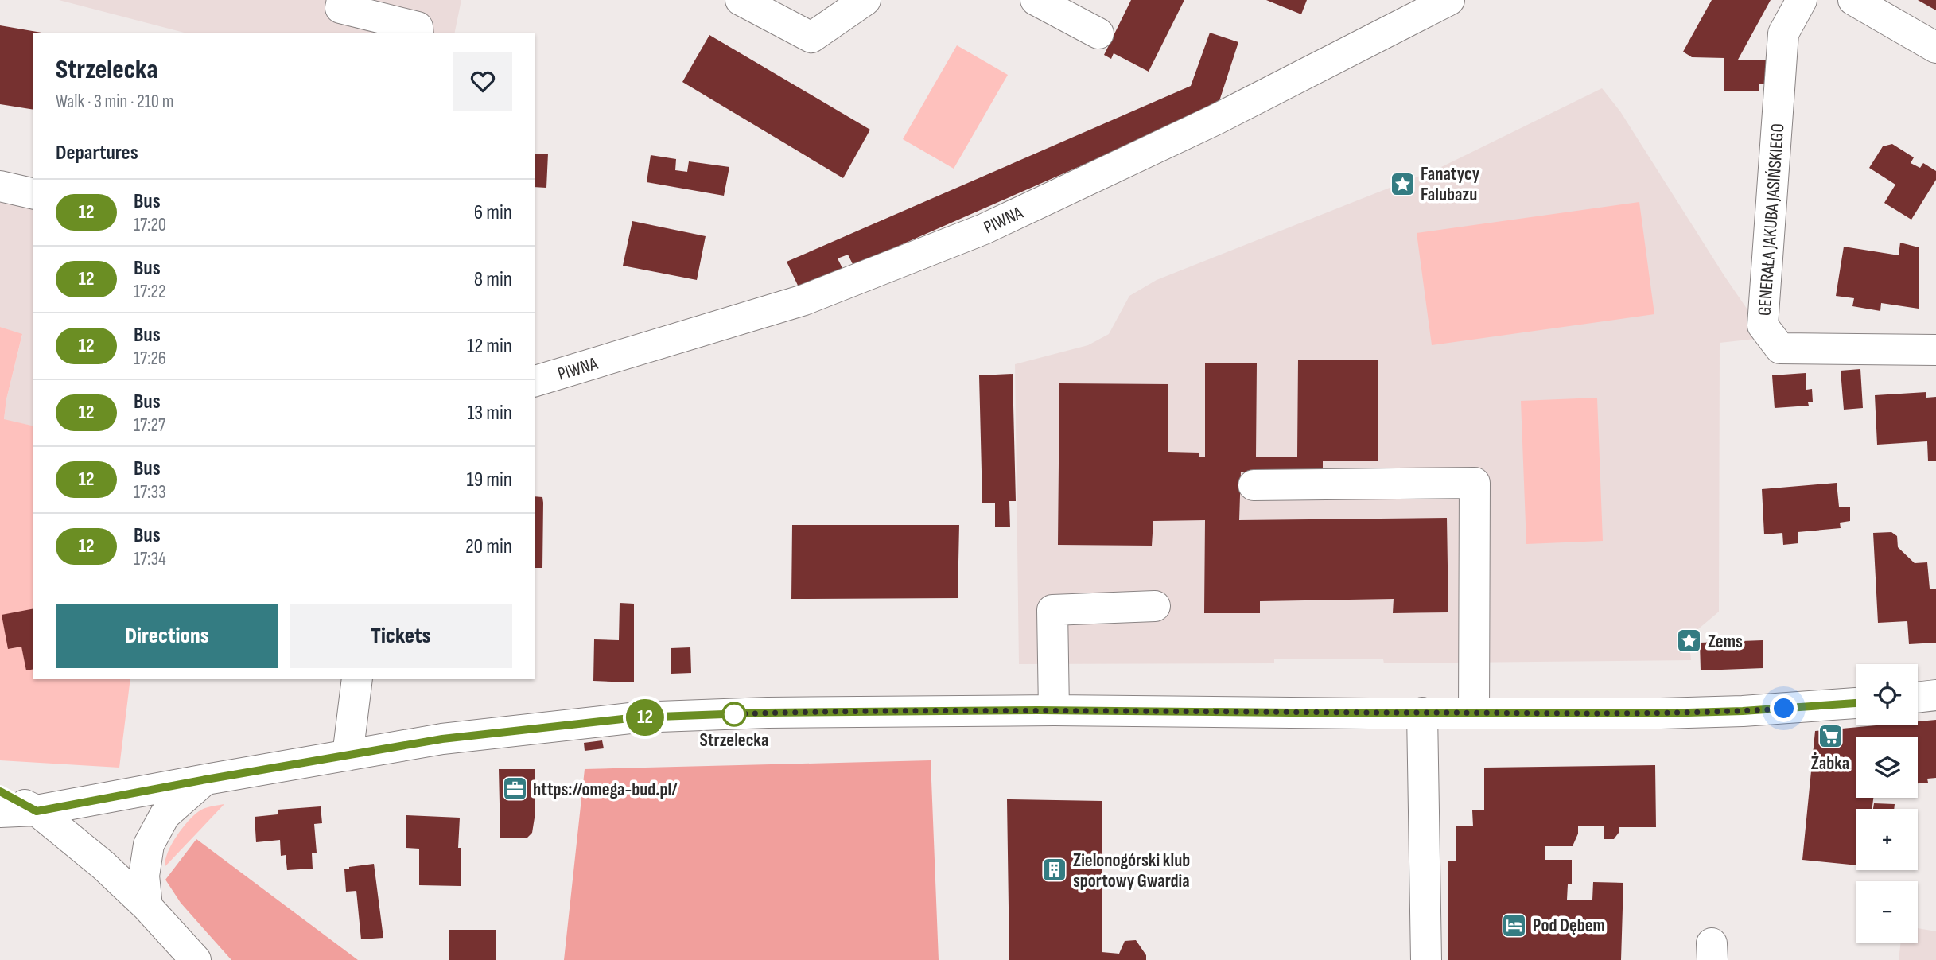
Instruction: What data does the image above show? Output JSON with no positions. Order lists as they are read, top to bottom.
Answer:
{
  "streets": {
    "street": ["PIWNA", "GENERAŁA JAKUBA JASIŃSKIEGO"]
  },
  "places": {
    "place": ["Fanatycy Falubazu", "Zems"],
    "other": ["Strzelecka"],
    "supermarket": ["Żabka"],
    "office": ["https://omega-bud.pl/"],
    "building": ["Zielonogórski klub sportowy Gwardia"],
    "hotel": ["Pod Dębem"]
  },
  "lines": ["bus line 12"],
  "page": {
    "on_map": "12",
    "heading": [
      ["Strzelecka", "Walk · 3 min · 210 m"],
      "Departures"
    ],
    "list": [
      {
        "mark": "12",
        "name": "Bus",
        "note": "17:20",
        "value": "6 min"
      },
      {
        "mark": "12",
        "name": "Bus",
        "note": "17:22",
        "value": "8 min"
      },
      {
        "mark": "12",
        "name": "Bus",
        "note": "17:26",
        "value": "12 min"
      },
      {
        "mark": "12",
        "name": "Bus",
        "note": "17:27",
        "value": "13 min"
      },
      {
        "mark": "12",
        "name": "Bus",
        "note": "17:33",
        "value": "19 min"
      },
      {
        "mark": "12",
        "name": "Bus",
        "note": "17:34",
        "value": "20 min"
      }
    ],
    "buttons": ["Directions", "Tickets"],
    "map_buttons": ["+", "−"]
  }
}
